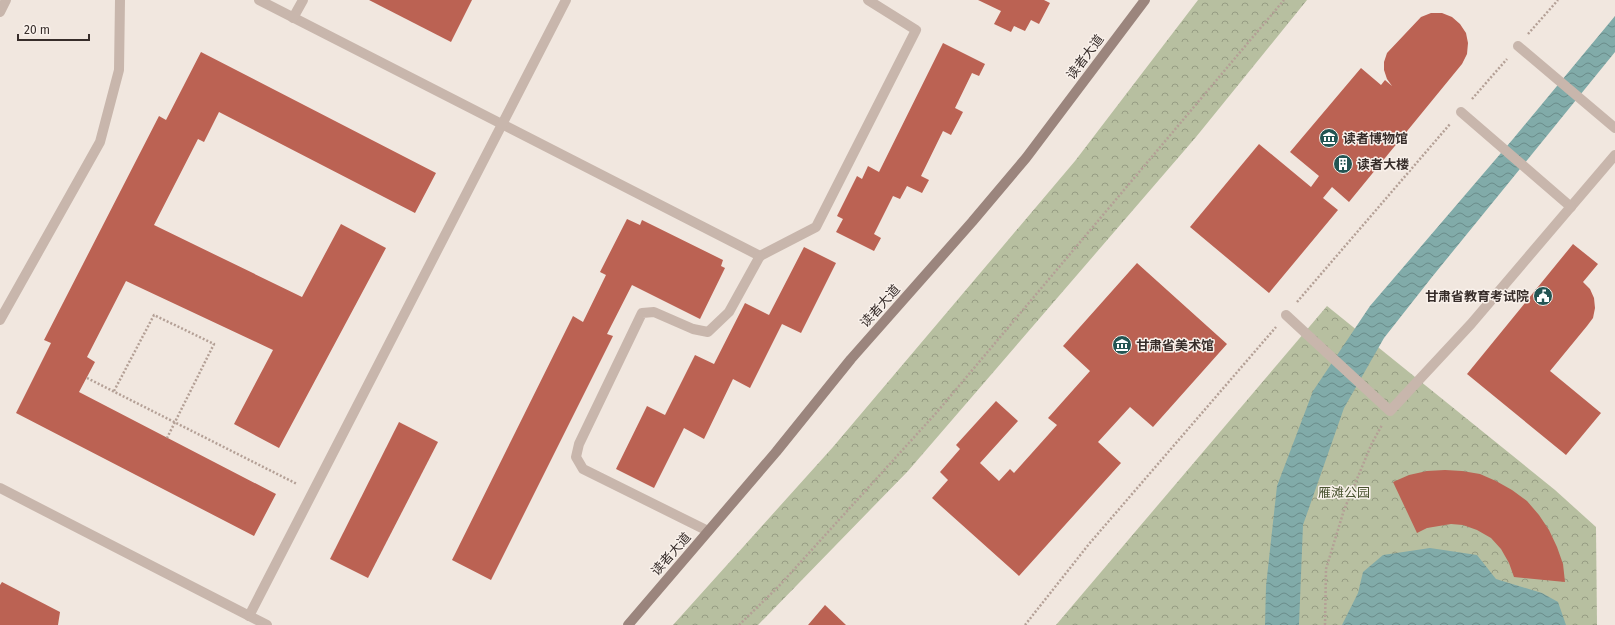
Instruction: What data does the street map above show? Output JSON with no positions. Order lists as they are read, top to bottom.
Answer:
{
  "streets": {
    "main road": ["读者大道"]
  },
  "parks": ["雁滩公园"],
  "places": {
    "museum": ["读者博物馆", "甘肃省美术馆"],
    "building": ["读者大楼"],
    "public building": ["甘肃省教育考试院"]
  },
  "scale_bar": "20 m"
}
